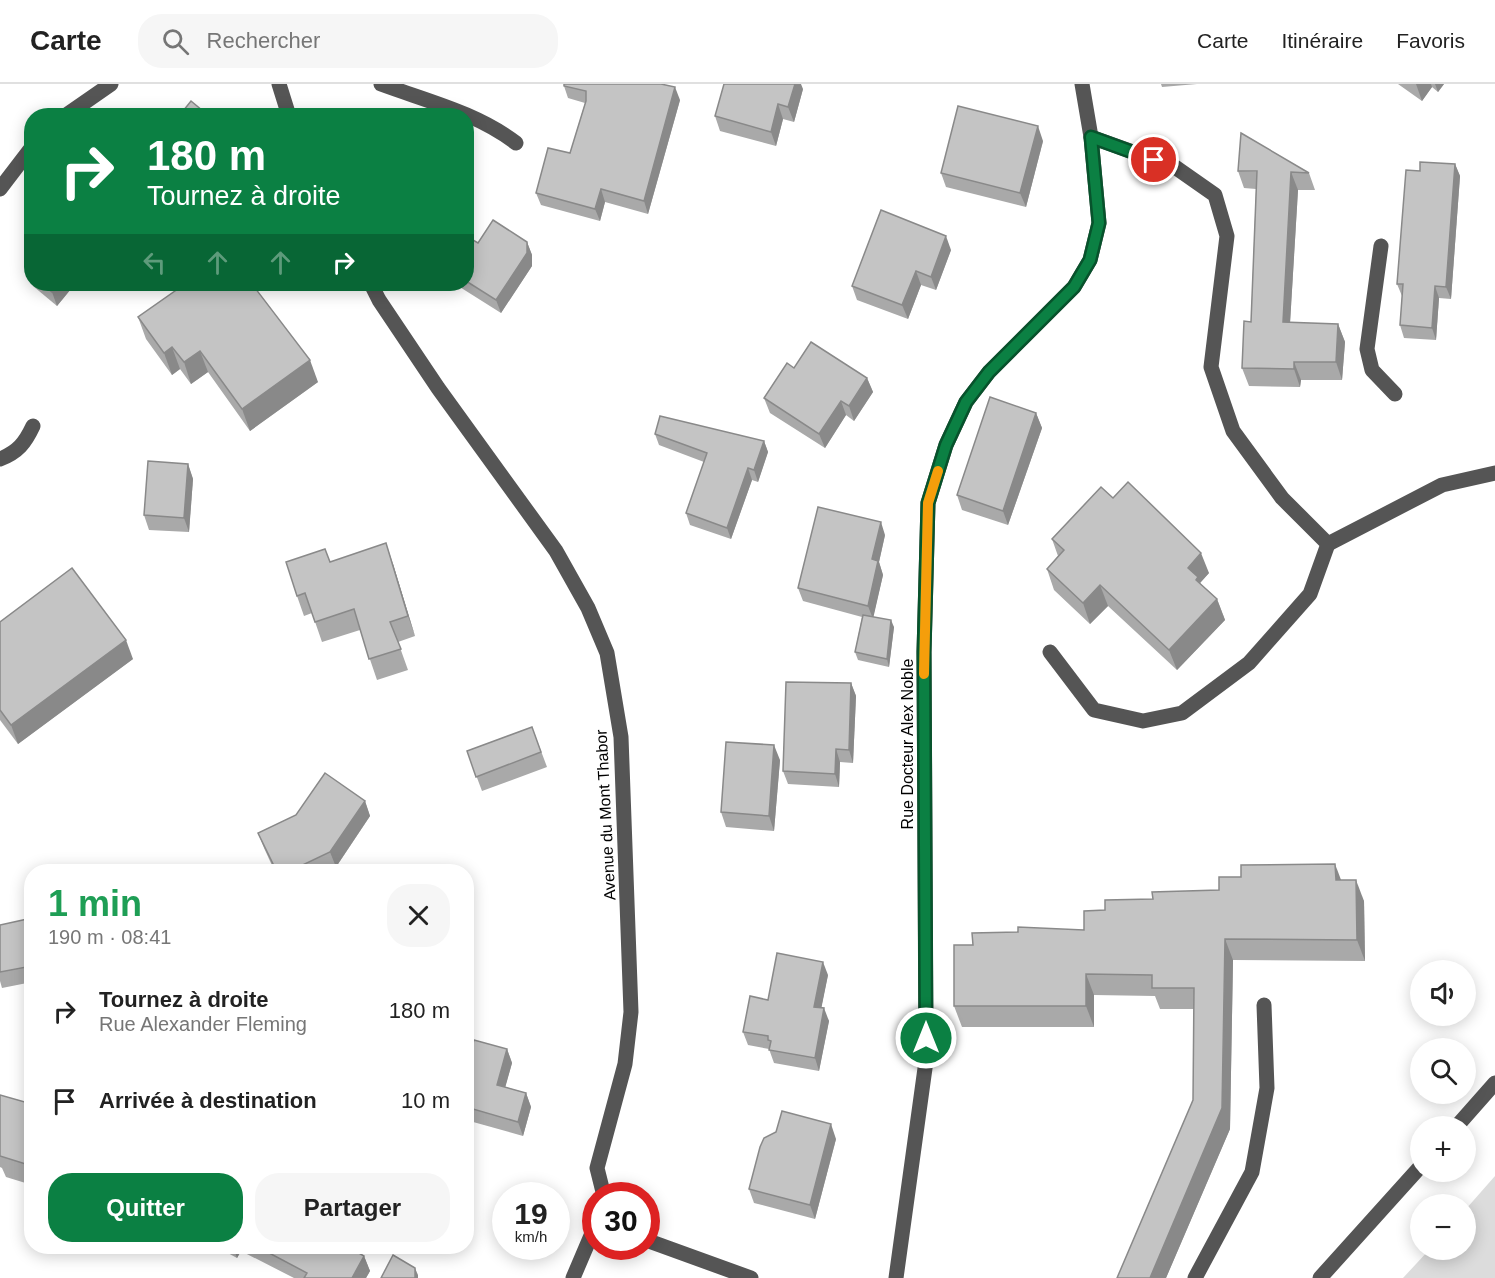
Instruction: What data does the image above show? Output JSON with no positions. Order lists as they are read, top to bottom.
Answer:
{
  "streets": {
    "street": ["Rue Docteur Alex Noble", "Avenue du Mont Thabor"]
  },
  "page": {
    "header": "Carte",
    "search": "Rechercher",
    "nav": ["Carte", "Itinéraire", "Favoris"],
    "turn": ["180 m", "Tournez à droite"],
    "heading": ["1 min", "190 m · 08:41"],
    "map_buttons": ["+", "−"],
    "list": [
      {
        "name": "Tournez à droite",
        "note": "Rue Alexander Fleming",
        "value": "180 m"
      },
      {
        "name": "Arrivée à destination",
        "value": "10 m"
      }
    ],
    "buttons": ["Quitter", "Partager"],
    "speed": "19 km/h",
    "limit": "30"
  }
}
